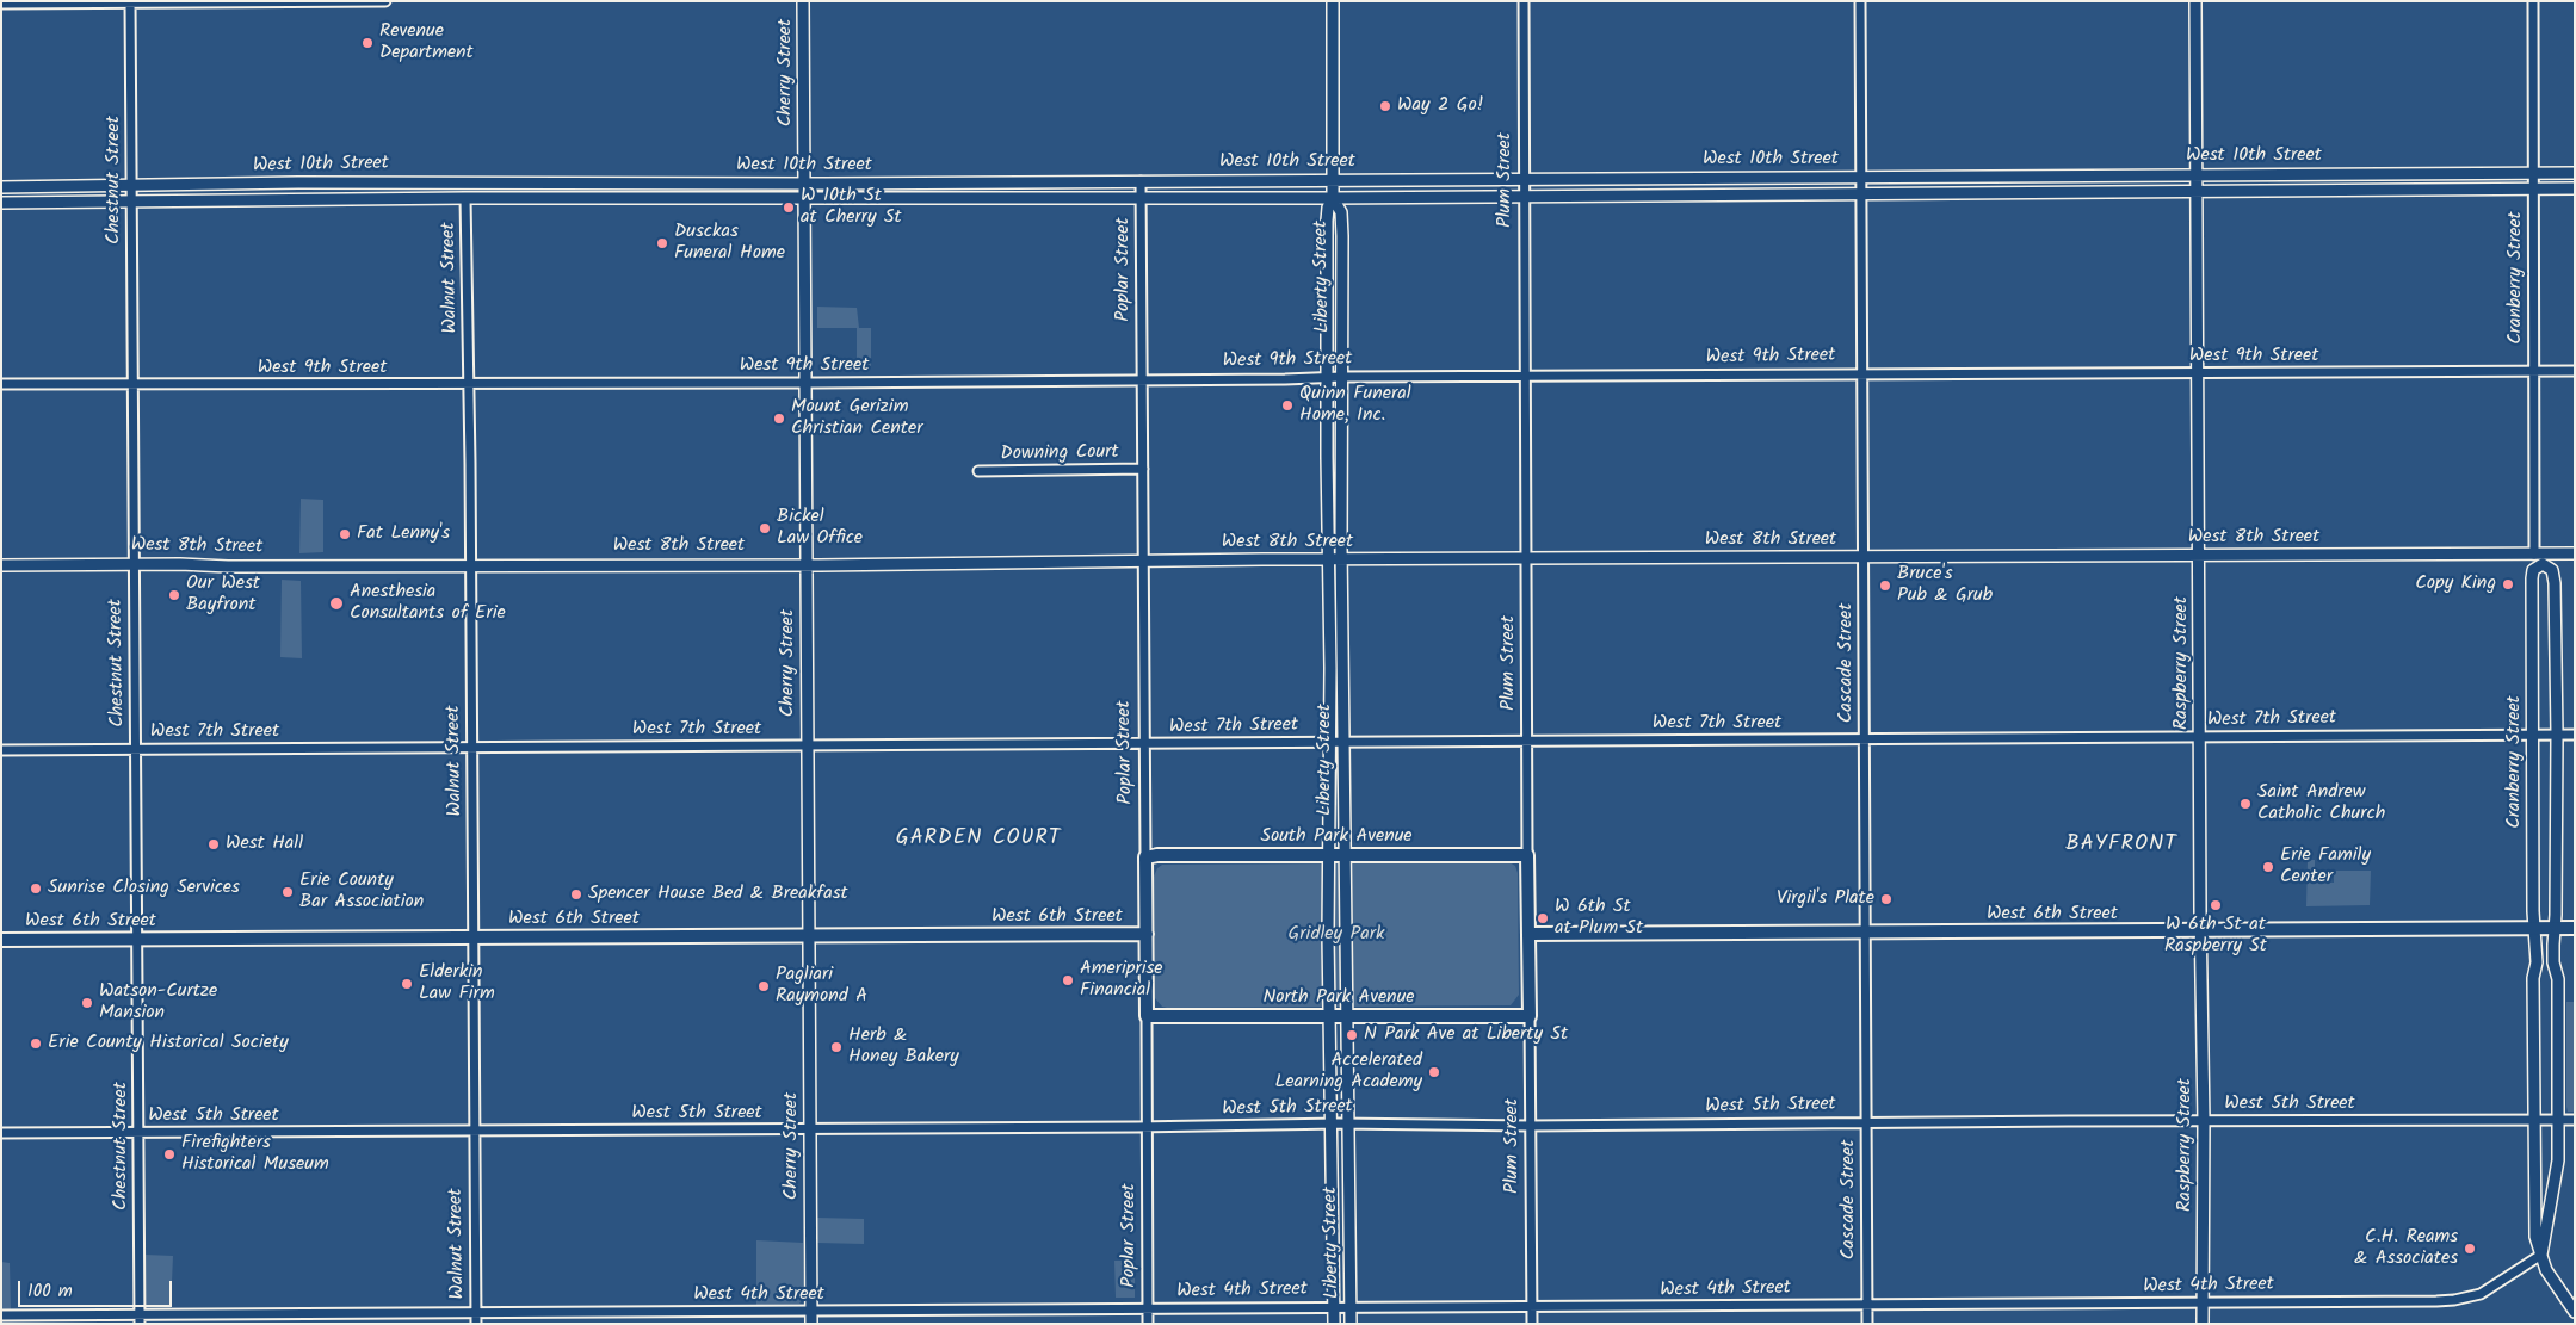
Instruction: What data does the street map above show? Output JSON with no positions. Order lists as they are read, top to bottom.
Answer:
{
  "streets": {
    "main road": [
      "Plum Street",
      "Poplar Street",
      "South Park Avenue",
      "West 6th Street",
      "North Park Avenue"
    ],
    "street": [
      "Cherry Street",
      "West 10th Street",
      "Chestnut Street",
      "Liberty Street",
      "Walnut Street",
      "Cranberry Street",
      "West 9th Street",
      "Downing Court",
      "West 8th Street",
      "Cascade Street",
      "Raspberry Street",
      "West 7th Street",
      "West 5th Street",
      "West 4th Street"
    ]
  },
  "crossings": [
    ["Cherry Street", "West 10th Street"],
    ["Cherry Street", "West 9th Street"],
    ["Cherry Street", "West 8th Street"],
    ["Cherry Street", "West 7th Street"],
    ["Cherry Street", "West 6th Street"],
    ["Cherry Street", "West 5th Street"],
    ["Cherry Street", "West 4th Street"],
    ["West 10th Street", "Chestnut Street"],
    ["West 10th Street", "Plum Street"],
    ["West 10th Street", "Poplar Street"],
    ["West 10th Street", "Liberty Street"],
    ["West 10th Street", "Walnut Street"],
    ["West 10th Street", "Cranberry Street"],
    ["West 10th Street", "Cascade Street"],
    ["West 10th Street", "Raspberry Street"],
    ["Chestnut Street", "West 9th Street"],
    ["Chestnut Street", "West 8th Street"],
    ["Chestnut Street", "West 7th Street"],
    ["Chestnut Street", "West 6th Street"],
    ["Chestnut Street", "West 5th Street"],
    ["Chestnut Street", "West 4th Street"],
    ["Plum Street", "West 9th Street"],
    ["Plum Street", "West 8th Street"],
    ["Plum Street", "West 7th Street"],
    ["Plum Street", "South Park Avenue"],
    ["Plum Street", "West 6th Street"],
    ["Plum Street", "North Park Avenue"],
    ["Plum Street", "West 5th Street"],
    ["Plum Street", "West 4th Street"],
    ["Poplar Street", "West 9th Street"],
    ["Poplar Street", "Downing Court"],
    ["Poplar Street", "West 8th Street"],
    ["Poplar Street", "West 7th Street"],
    ["Poplar Street", "South Park Avenue"],
    ["Poplar Street", "West 6th Street"],
    ["Poplar Street", "North Park Avenue"],
    ["Poplar Street", "West 5th Street"],
    ["Poplar Street", "West 4th Street"],
    ["Liberty Street", "West 9th Street"],
    ["Liberty Street", "West 8th Street"],
    ["Liberty Street", "West 7th Street"],
    ["Liberty Street", "South Park Avenue"],
    ["Liberty Street", "North Park Avenue"],
    ["Liberty Street", "West 5th Street"],
    ["Liberty Street", "West 4th Street"],
    ["Walnut Street", "West 9th Street"],
    ["Walnut Street", "West 8th Street"],
    ["Walnut Street", "West 7th Street"],
    ["Walnut Street", "West 6th Street"],
    ["Walnut Street", "West 5th Street"],
    ["Walnut Street", "West 4th Street"],
    ["Cranberry Street", "West 9th Street"],
    ["Cranberry Street", "West 8th Street"],
    ["Cranberry Street", "West 7th Street"],
    ["Cranberry Street", "West 6th Street"],
    ["Cranberry Street", "West 5th Street"],
    ["Cranberry Street", "West 4th Street"],
    ["West 9th Street", "Cascade Street"],
    ["West 9th Street", "Raspberry Street"],
    ["West 8th Street", "Cascade Street"],
    ["West 8th Street", "Raspberry Street"],
    ["Cascade Street", "West 7th Street"],
    ["Cascade Street", "West 6th Street"],
    ["Cascade Street", "West 5th Street"],
    ["Cascade Street", "West 4th Street"],
    ["Raspberry Street", "West 7th Street"],
    ["Raspberry Street", "West 6th Street"],
    ["Raspberry Street", "West 5th Street"],
    ["Raspberry Street", "West 4th Street"]
  ],
  "districts": ["GARDEN COURT", "BAYFRONT"],
  "parks": ["Gridley Park"],
  "places": [
    "Revenue Department",
    "Way 2 Go!",
    "W 10th St at Cherry St",
    "Dusckas Funeral Home",
    "Quinn Funeral Home, Inc.",
    "Mount Gerizim Christian Center",
    "Bickel Law Office",
    "Fat Lenny's",
    "Copy King",
    "Bruce's Pub & Grub",
    "Our West Bayfront",
    "Anesthesia Consultants of Erie",
    "Saint Andrew Catholic Church",
    "West Hall",
    "Erie Family Center",
    "Sunrise Closing Services",
    "Erie County Bar Association",
    "Spencer House Bed & Breakfast",
    "Virgil's Plate",
    "W 6th St at Raspberry St",
    "W 6th St at Plum St",
    "Ameriprise Financial",
    "Elderkin Law Firm",
    "Pagliari Raymond A",
    "Watson-Curtze Mansion",
    "N Park Ave at Liberty St",
    "Erie County Historical Society",
    "Herb & Honey Bakery",
    "Accelerated Learning Academy",
    "Firefighters Historical Museum",
    "C.H. Reams & Associates"
  ],
  "scale_bar": "100 m"
}
